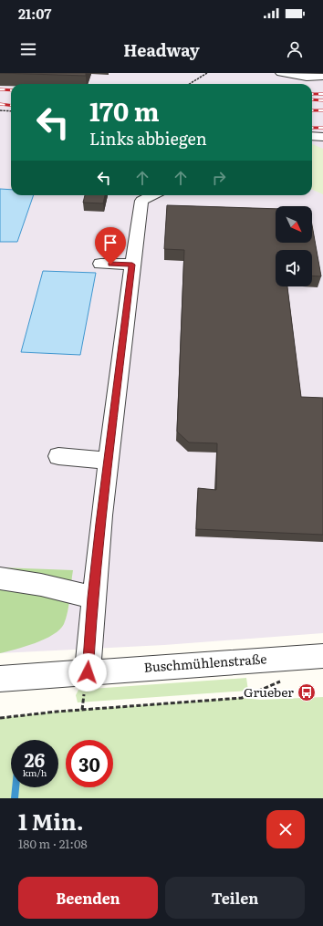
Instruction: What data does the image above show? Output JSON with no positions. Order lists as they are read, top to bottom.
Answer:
{
  "streets": {
    "street": ["Buschmühlenstraße"]
  },
  "places": {
    "bus stop": ["Grueber"]
  },
  "north": "bottom right",
  "page": {
    "status": "21:07",
    "header": "Headway",
    "turn": ["170 m", "Links abbiegen"],
    "speed": "26 km/h",
    "limit": "30",
    "heading": ["1 Min.", "180 m · 21:08"],
    "buttons": ["Beenden", "Teilen"]
  }
}
